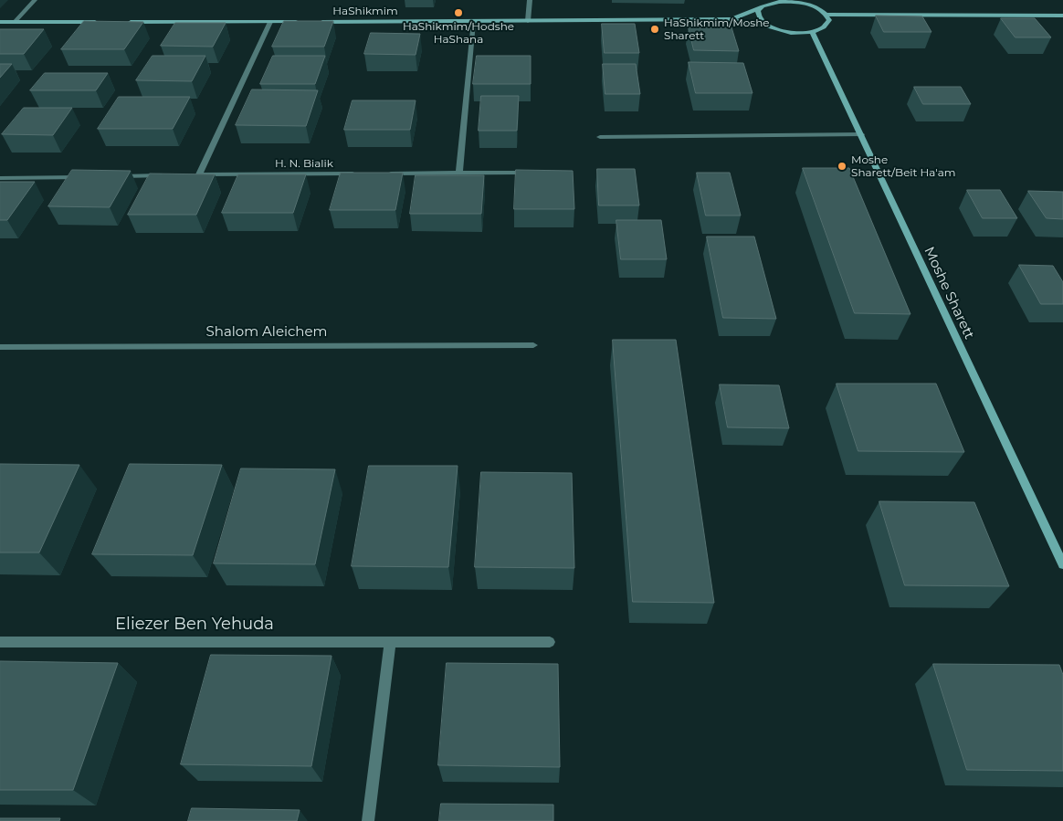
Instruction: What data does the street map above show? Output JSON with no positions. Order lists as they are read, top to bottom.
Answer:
{
  "streets": {
    "street": [
      "HaShikmim",
      "H. N. Bialik",
      "Moshe Sharett",
      "Shalom Aleichem",
      "Eliezer Ben Yehuda"
    ]
  },
  "crossings": [
    ["HaShikmim", "Moshe Sharett"]
  ],
  "places": ["HaShikmim/Hodshe HaShana", "HaShikmim/Moshe Sharett", "Moshe Sharett/Beit Ha'am"]
}
